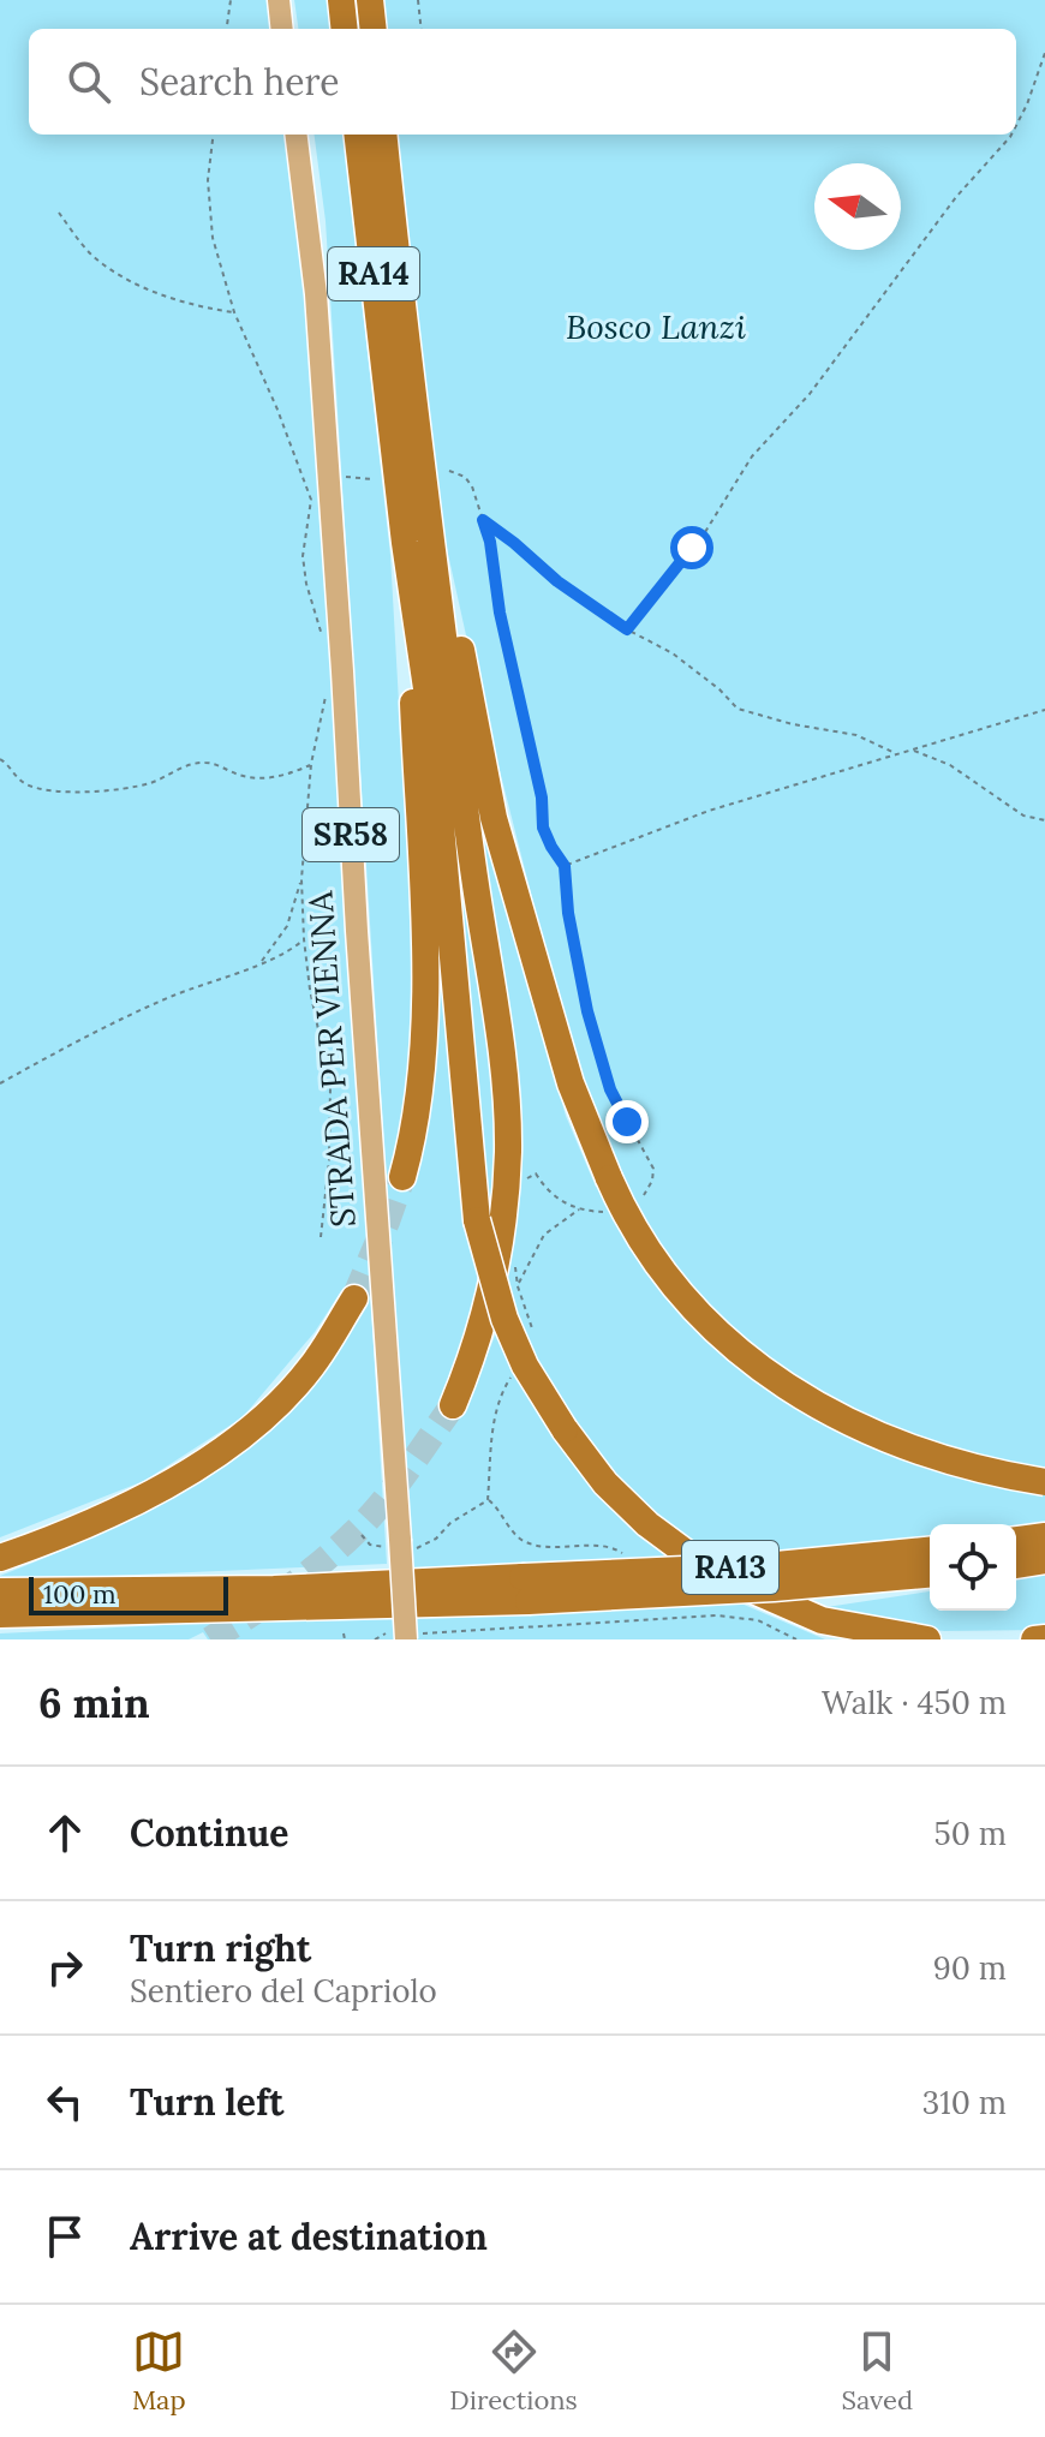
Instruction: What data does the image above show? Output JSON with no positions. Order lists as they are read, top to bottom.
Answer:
{
  "streets": {
    "highway": ["RA14", "RA13"],
    "main road": ["SR58", "STRADA PER VIENNA"]
  },
  "parks": ["Bosco Lanzi"],
  "scale_bar": "100 m",
  "north": "left",
  "page": {
    "search": "Search here",
    "scale": "100 m",
    "heading": ["6 min", "Walk · 450 m"],
    "list": [
      ["Continue", "50 m"],
      ["Turn right", "Sentiero del Capriolo", "90 m"],
      ["Turn left", "310 m"],
      "Arrive at destination"
    ],
    "nav": ["Map", "Directions", "Saved"]
  }
}
